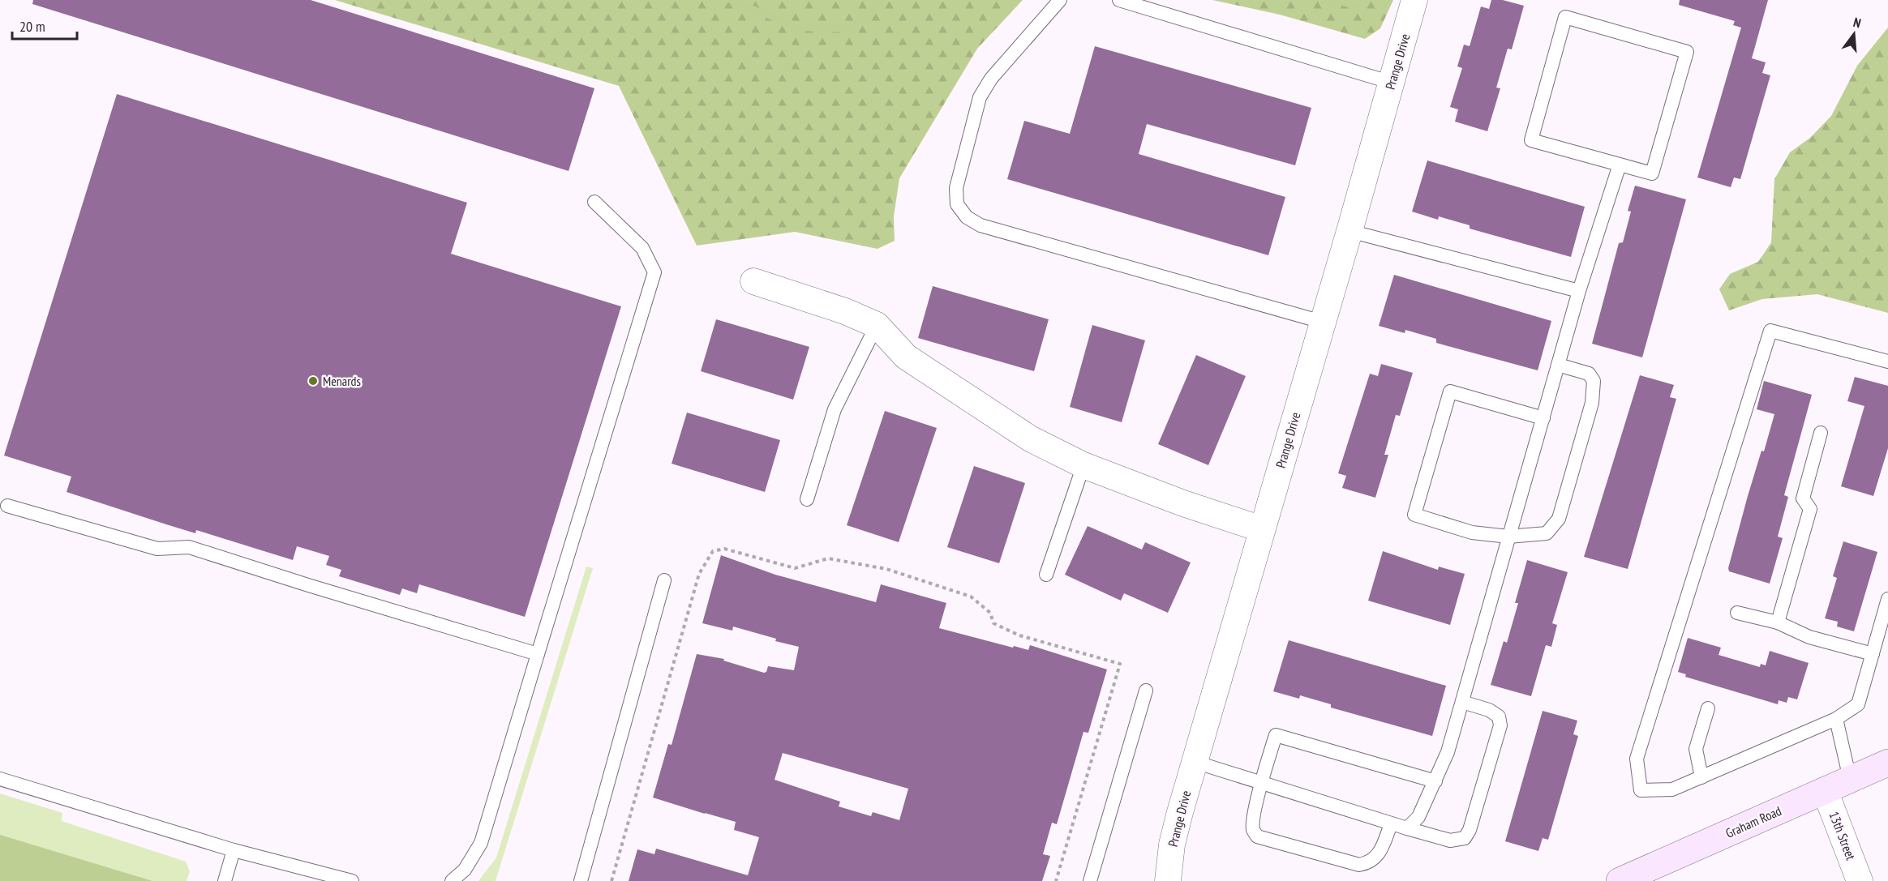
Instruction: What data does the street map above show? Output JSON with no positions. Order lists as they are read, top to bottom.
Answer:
{
  "streets": {
    "main road": ["Graham Road"],
    "street": ["Prange Drive", "13th Street"]
  },
  "crossings": [
    ["Graham Road", "13th Street"]
  ],
  "places": ["Menards"],
  "scale_bar": "20 m",
  "north": "top"
}
